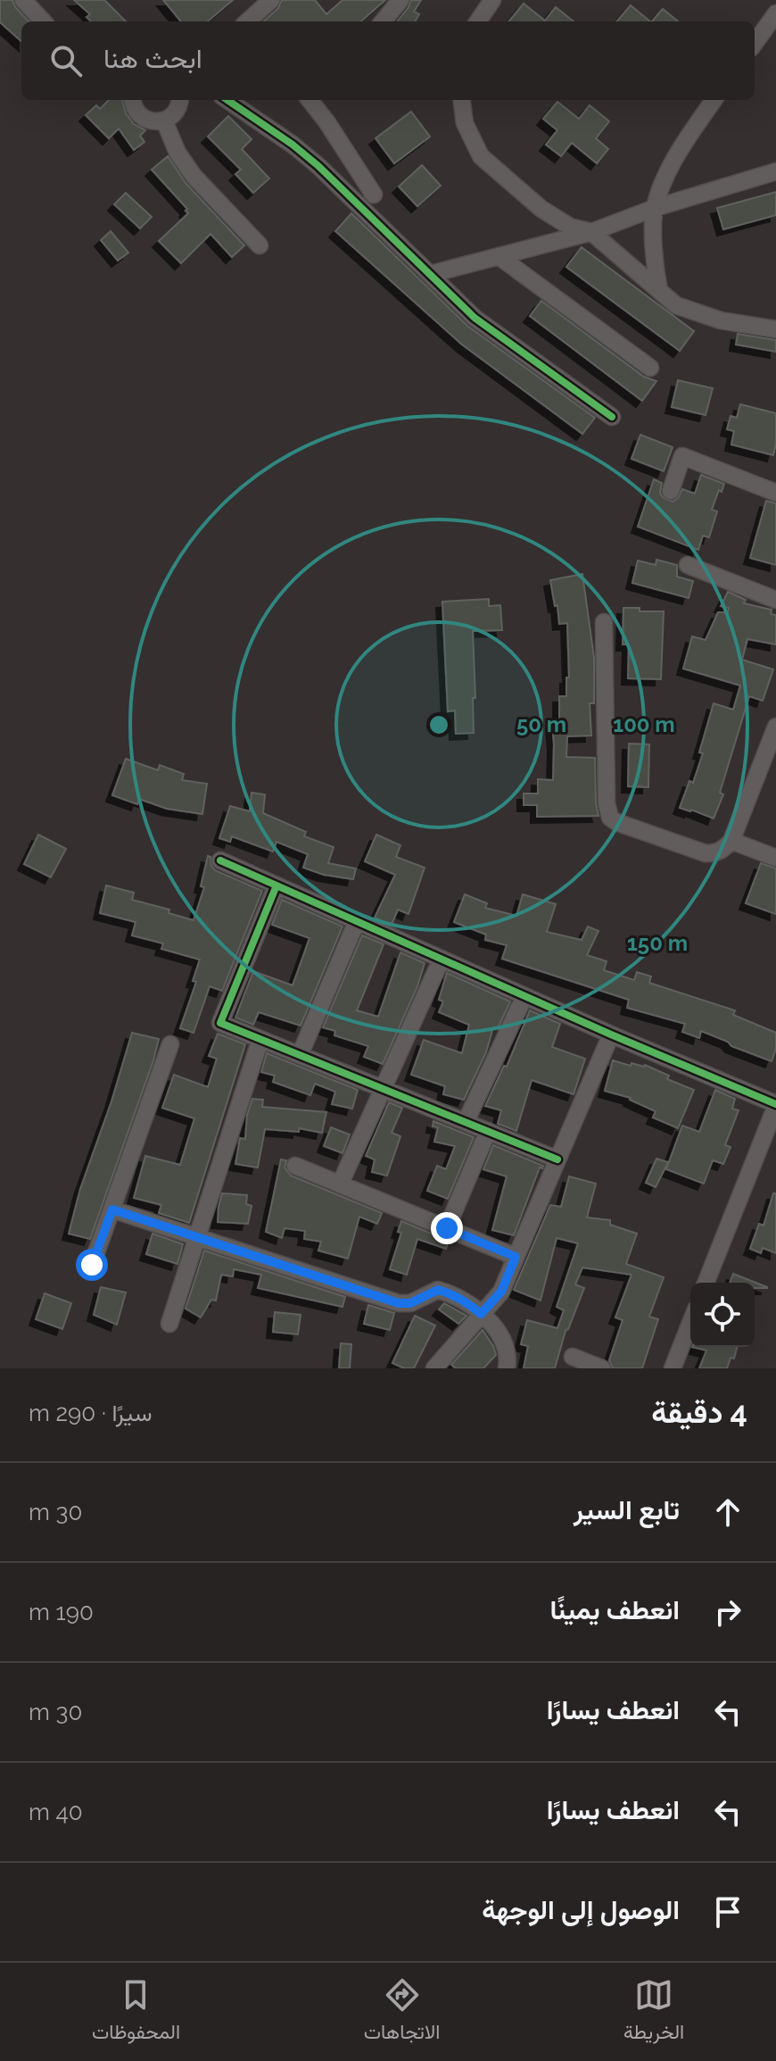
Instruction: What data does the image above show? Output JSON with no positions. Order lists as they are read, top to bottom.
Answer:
{
  "page": {
    "search": "ابحث هنا",
    "heading": ["4 دقيقة", "سيرًا · 290 m"],
    "list": [
      ["تابع السير", "30 m"],
      ["انعطف يمينًا", "190 m"],
      ["انعطف يسارًا", "30 m"],
      ["انعطف يسارًا", "40 m"],
      "الوصول إلى الوجهة"
    ],
    "nav": ["الخريطة", "الاتجاهات", "المحفوظات"]
  },
  "rings": ["50 m", "100 m", "150 m"]
}
